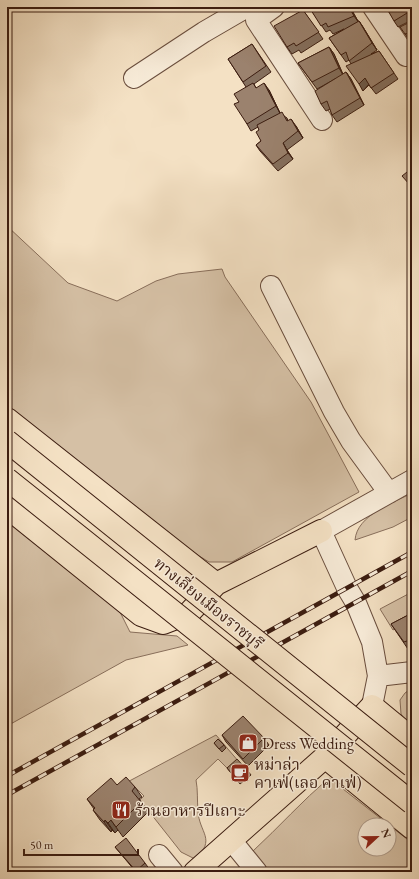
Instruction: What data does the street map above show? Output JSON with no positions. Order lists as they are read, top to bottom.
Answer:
{
  "streets": {
    "main road": ["ทางเลี่ยงเมืองราชบุรี"]
  },
  "places": {
    "shop": ["Dress Wedding"],
    "cafe": ["หม่าล่า คาเฟ่(เลอ คาเฟ่)"],
    "restaurant": ["ร้านอาหารปีเถาะ"]
  },
  "scale_bar": "50 m",
  "north": "right"
}
